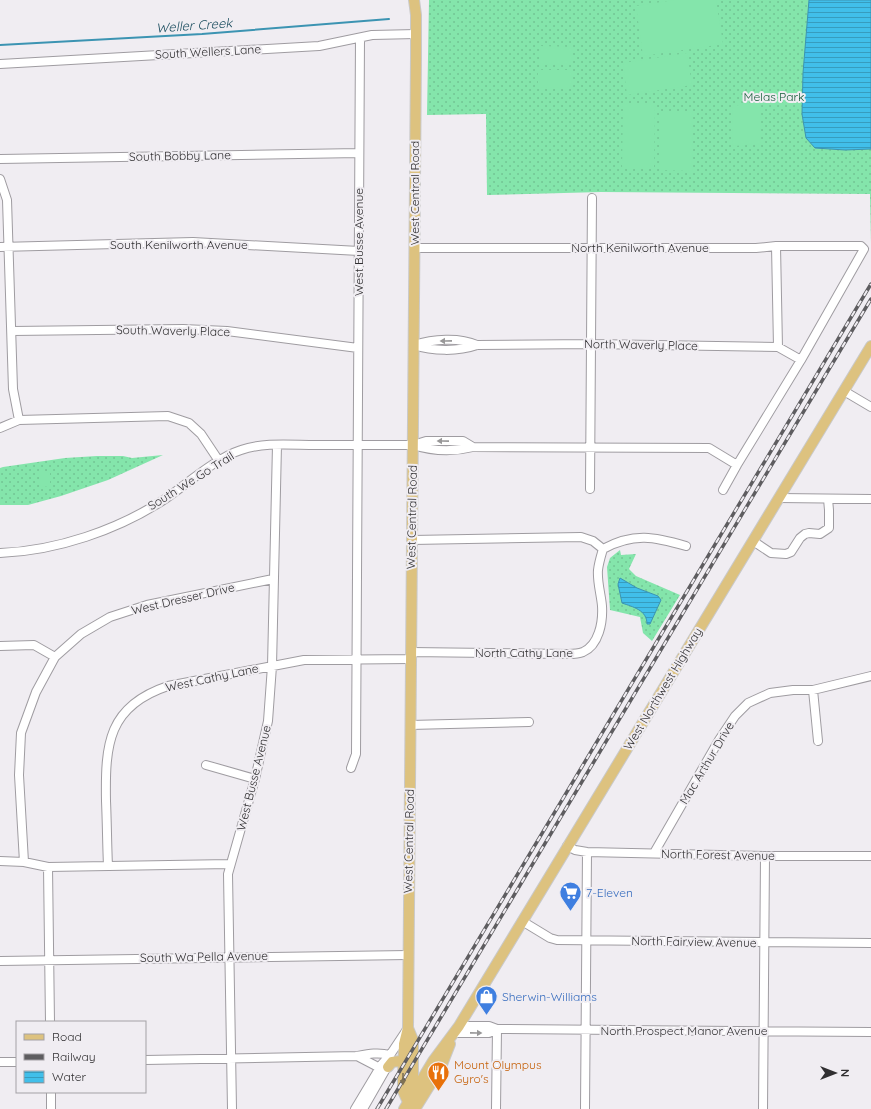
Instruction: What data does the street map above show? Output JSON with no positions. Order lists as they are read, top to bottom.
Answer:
{
  "streets": {
    "main road": ["West Central Road", "West Northwest Highway"],
    "street": [
      "South Wellers Lane",
      "South Bobby Lane",
      "West Busse Avenue",
      "South Kenilworth Avenue",
      "North Kenilworth Avenue",
      "South Waverly Place",
      "North Waverly Place",
      "South We Go Trail",
      "West Dresser Drive",
      "North Cathy Lane",
      "West Cathy Lane",
      "Mac Arthur Drive",
      "North Forest Avenue",
      "North Fairview Avenue",
      "South Wa Pella Avenue",
      "North Prospect Manor Avenue"
    ]
  },
  "crossings": [
    ["South Wellers Lane", "West Central Road"],
    ["South Wellers Lane", "West Busse Avenue"],
    ["South Bobby Lane", "West Busse Avenue"],
    ["West Central Road", "North Kenilworth Avenue"],
    ["West Central Road", "North Waverly Place"],
    ["West Central Road", "South We Go Trail"],
    ["West Central Road", "North Cathy Lane"],
    ["West Central Road", "West Northwest Highway"],
    ["West Central Road", "South Wa Pella Avenue"],
    ["West Busse Avenue", "South Kenilworth Avenue"],
    ["West Busse Avenue", "South Waverly Place"],
    ["West Busse Avenue", "South We Go Trail"],
    ["West Busse Avenue", "West Dresser Drive"],
    ["West Busse Avenue", "North Cathy Lane"],
    ["West Busse Avenue", "West Cathy Lane"],
    ["West Busse Avenue", "South Wa Pella Avenue"],
    ["North Kenilworth Avenue", "North Waverly Place"],
    ["North Cathy Lane", "West Cathy Lane"],
    ["West Northwest Highway", "North Forest Avenue"],
    ["West Northwest Highway", "North Fairview Avenue"],
    ["West Northwest Highway", "North Prospect Manor Avenue"],
    ["Mac Arthur Drive", "North Forest Avenue"]
  ],
  "water": ["Weller Creek"],
  "parks": ["Melas Park"],
  "places": {
    "supermarket": ["7-Eleven"],
    "shop": ["Sherwin-Williams"],
    "restaurant": ["Mount Olympus Gyro's"]
  },
  "legend": ["Road", "Railway", "Water"],
  "north": "right"
}
